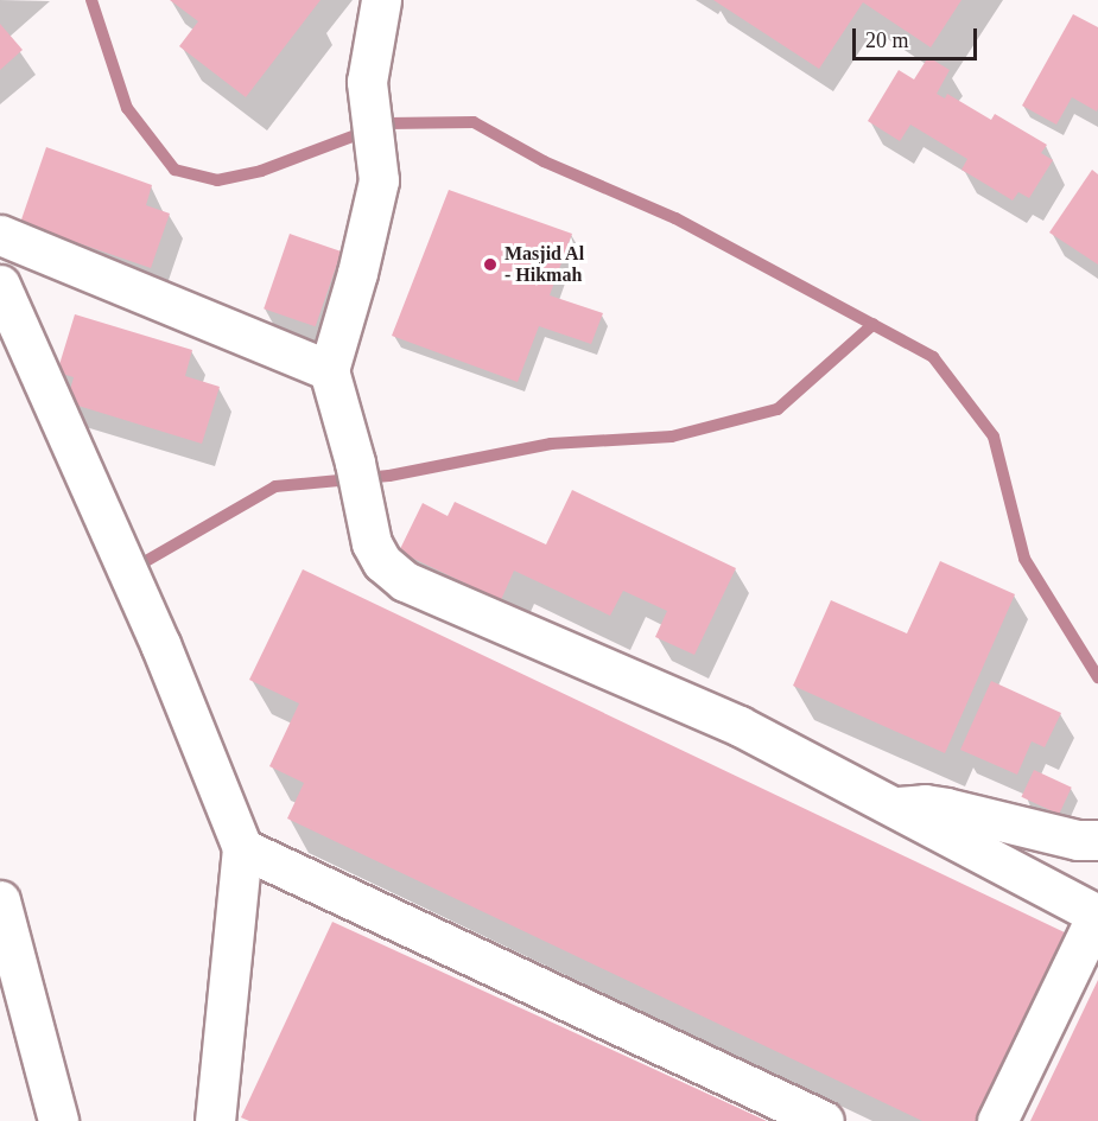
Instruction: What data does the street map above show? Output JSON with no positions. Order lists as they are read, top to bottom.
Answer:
{
  "places": ["Masjid Al - Hikmah"],
  "scale_bar": "20 m"
}
